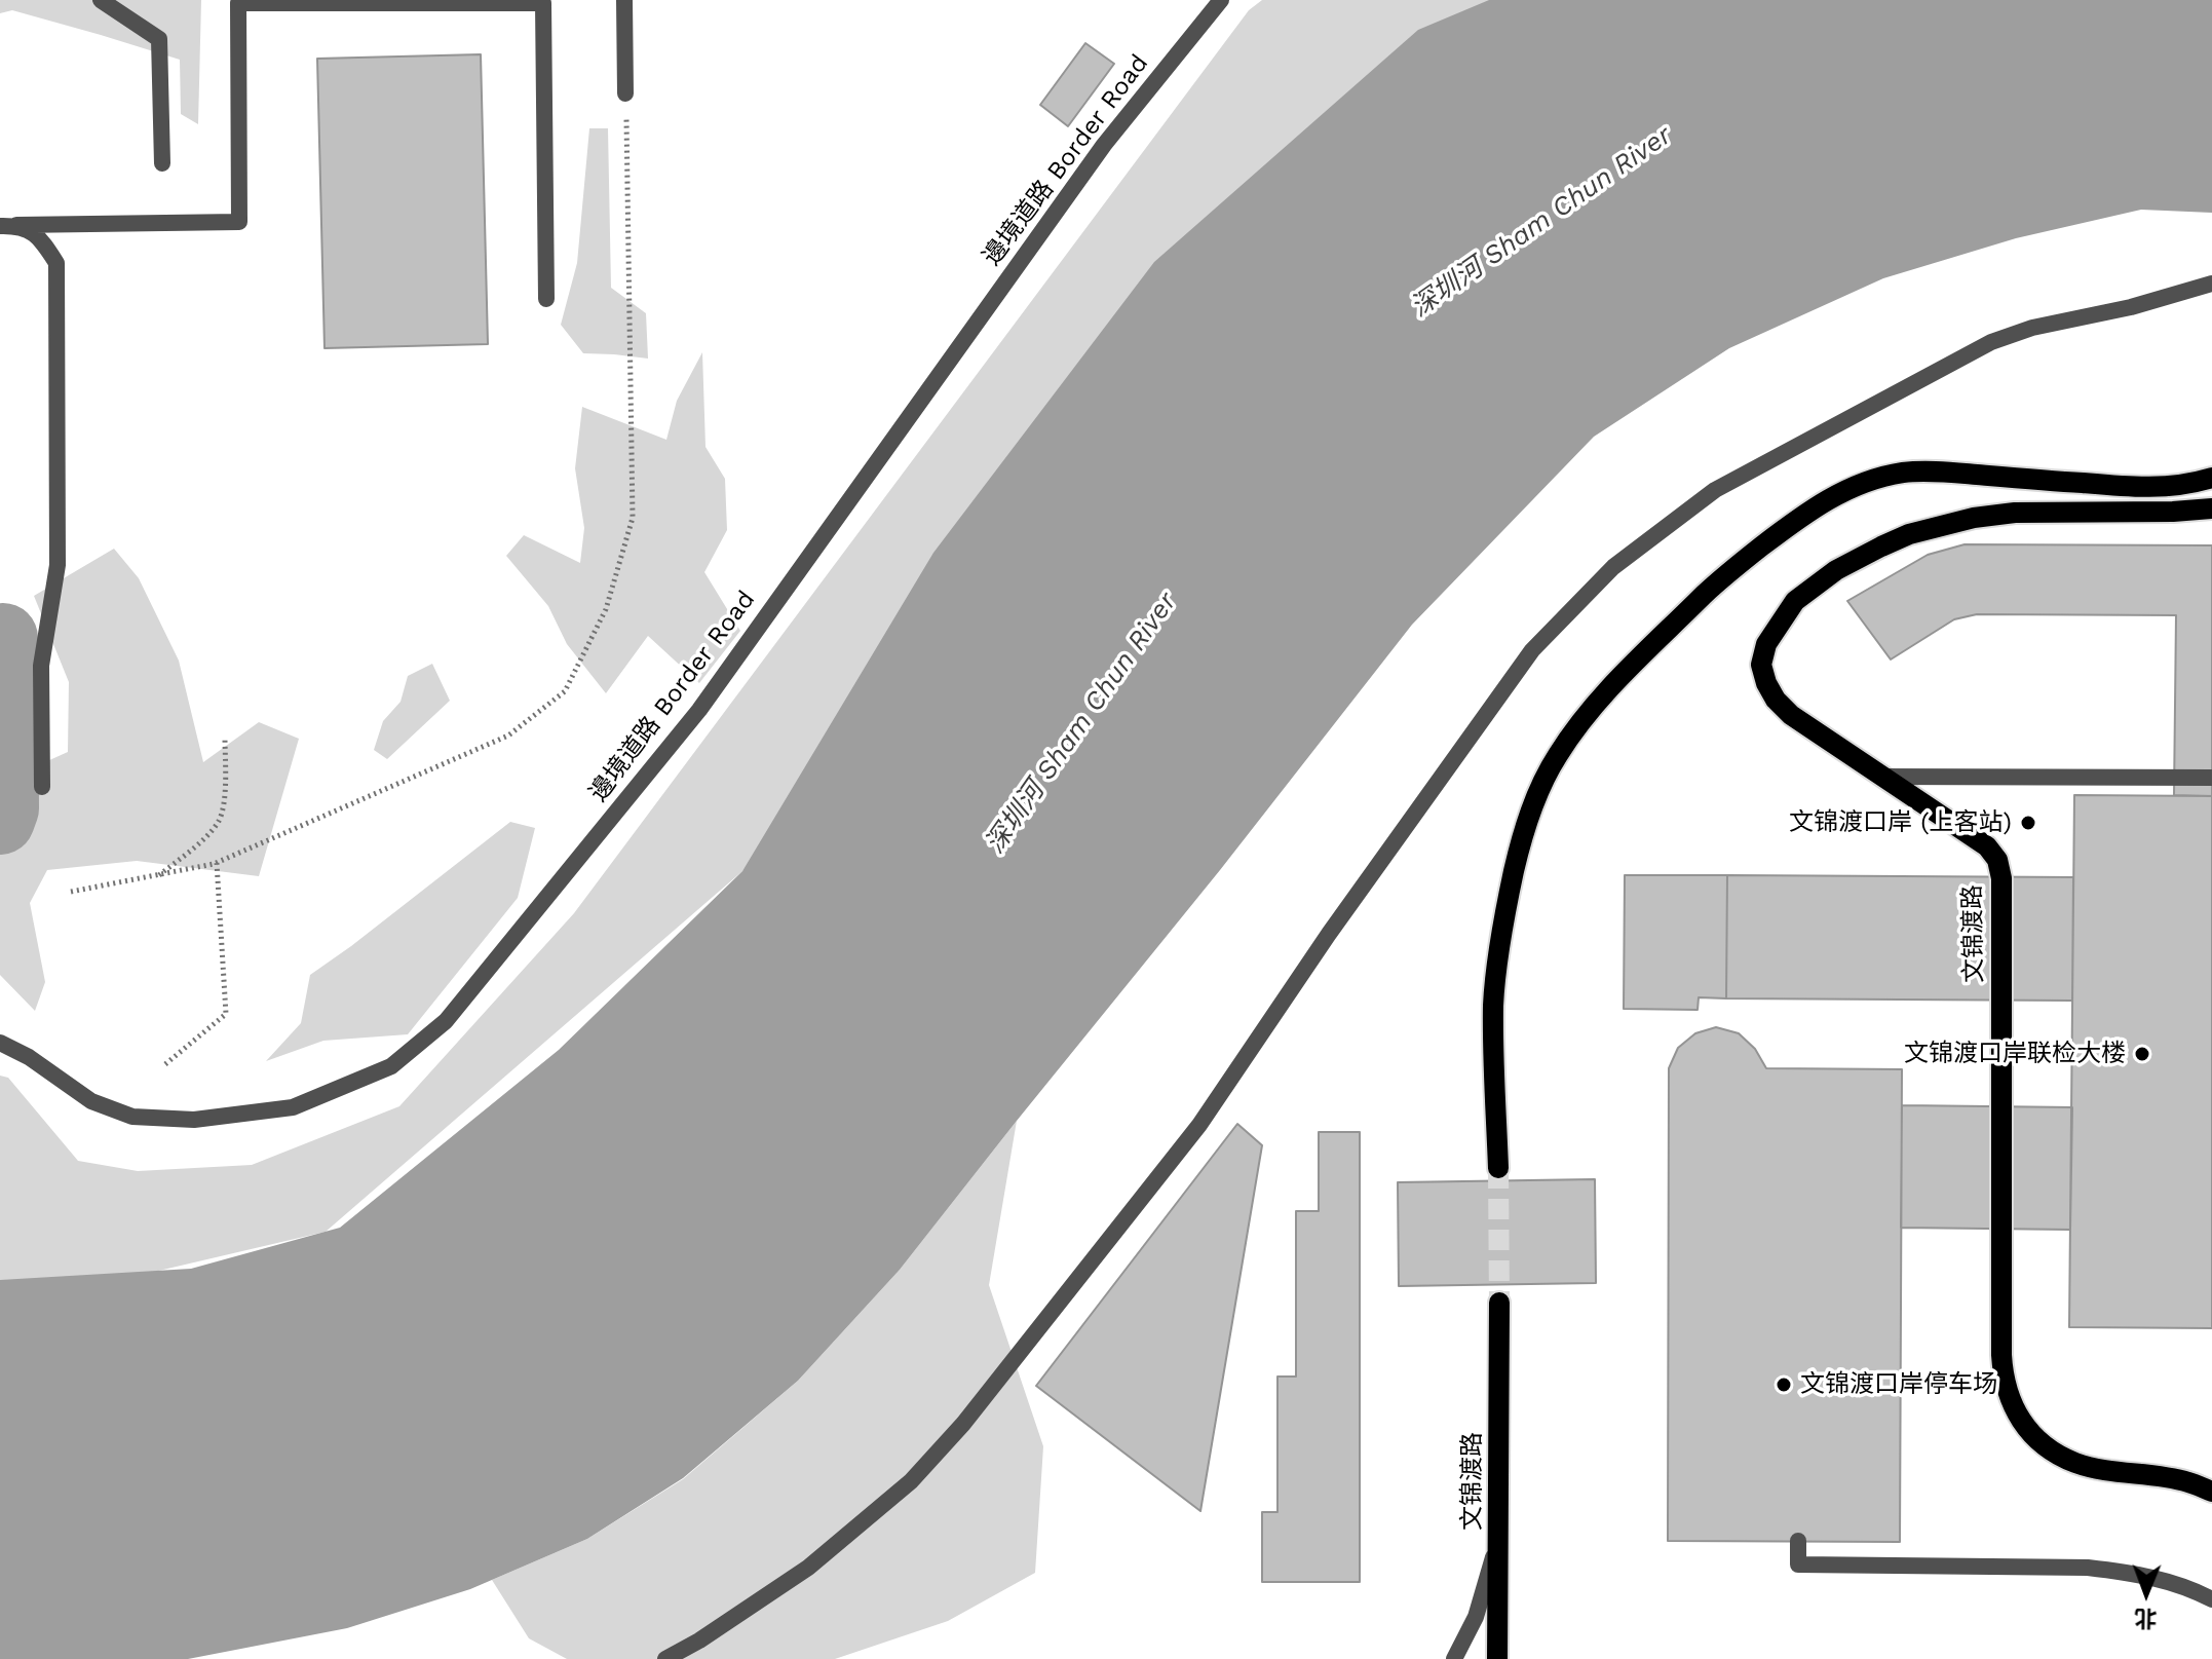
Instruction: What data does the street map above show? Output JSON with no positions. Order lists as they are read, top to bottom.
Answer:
{
  "streets": {
    "main road": ["文锦渡路"],
    "lane": ["邊境道路 Border Road"]
  },
  "water": ["深圳河 Sham Chun River"],
  "places": ["文锦渡口岸 (上客站)", "文锦渡口岸联检大楼", "文锦渡口岸停车场"],
  "north": "bottom"
}
